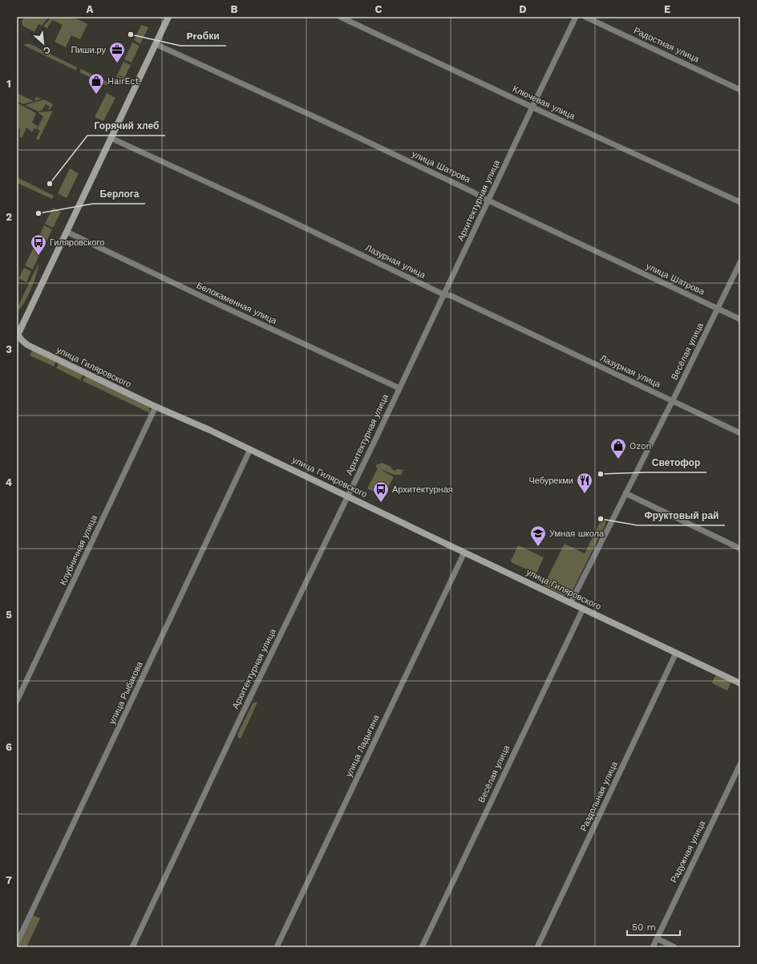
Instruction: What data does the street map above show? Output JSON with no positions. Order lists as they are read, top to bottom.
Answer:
{
  "streets": {
    "street": [
      "Радостная улица",
      "Ключевая улица",
      "улица Шатрова",
      "Архитектурная улица",
      "Лазурная улица",
      "Белокаменная улица",
      "Весёлая улица",
      "улица Гиляровского",
      "Клубничная улица",
      "улица Рыбакова",
      "улица Ладыгина",
      "Раздольная улица",
      "Радужная улица"
    ]
  },
  "crossings": [
    ["Ключевая улица", "Архитектурная улица"],
    ["улица Шатрова", "Архитектурная улица"],
    ["улица Шатрова", "Весёлая улица"],
    ["Архитектурная улица", "Лазурная улица"],
    ["Архитектурная улица", "Белокаменная улица"],
    ["Архитектурная улица", "улица Гиляровского"],
    ["Лазурная улица", "Весёлая улица"],
    ["Весёлая улица", "улица Гиляровского"],
    ["улица Гиляровского", "Клубничная улица"],
    ["улица Гиляровского", "улица Рыбакова"],
    ["улица Гиляровского", "улица Ладыгина"],
    ["улица Гиляровского", "Раздольная улица"]
  ],
  "places": {
    "other": [
      "Proбки",
      "Горячий хлеб",
      "Берлога",
      "Светофор",
      "Фруктовый рай"
    ],
    "office": ["Пиши.ру"],
    "shop": ["HairEct.", "Ozon"],
    "bus stop": ["Гиляровского", "Архитектурная"],
    "restaurant": ["Чебурекми"],
    "school or university": ["Умная школа"]
  },
  "scale_bar": "50 m",
  "north": "bottom right",
  "grid": {
    "columns": [
      "A",
      "B",
      "C",
      "D",
      "E"
    ],
    "rows": [
      "1",
      "2",
      "3",
      "4",
      "5",
      "6",
      "7"
    ]
  }
}
